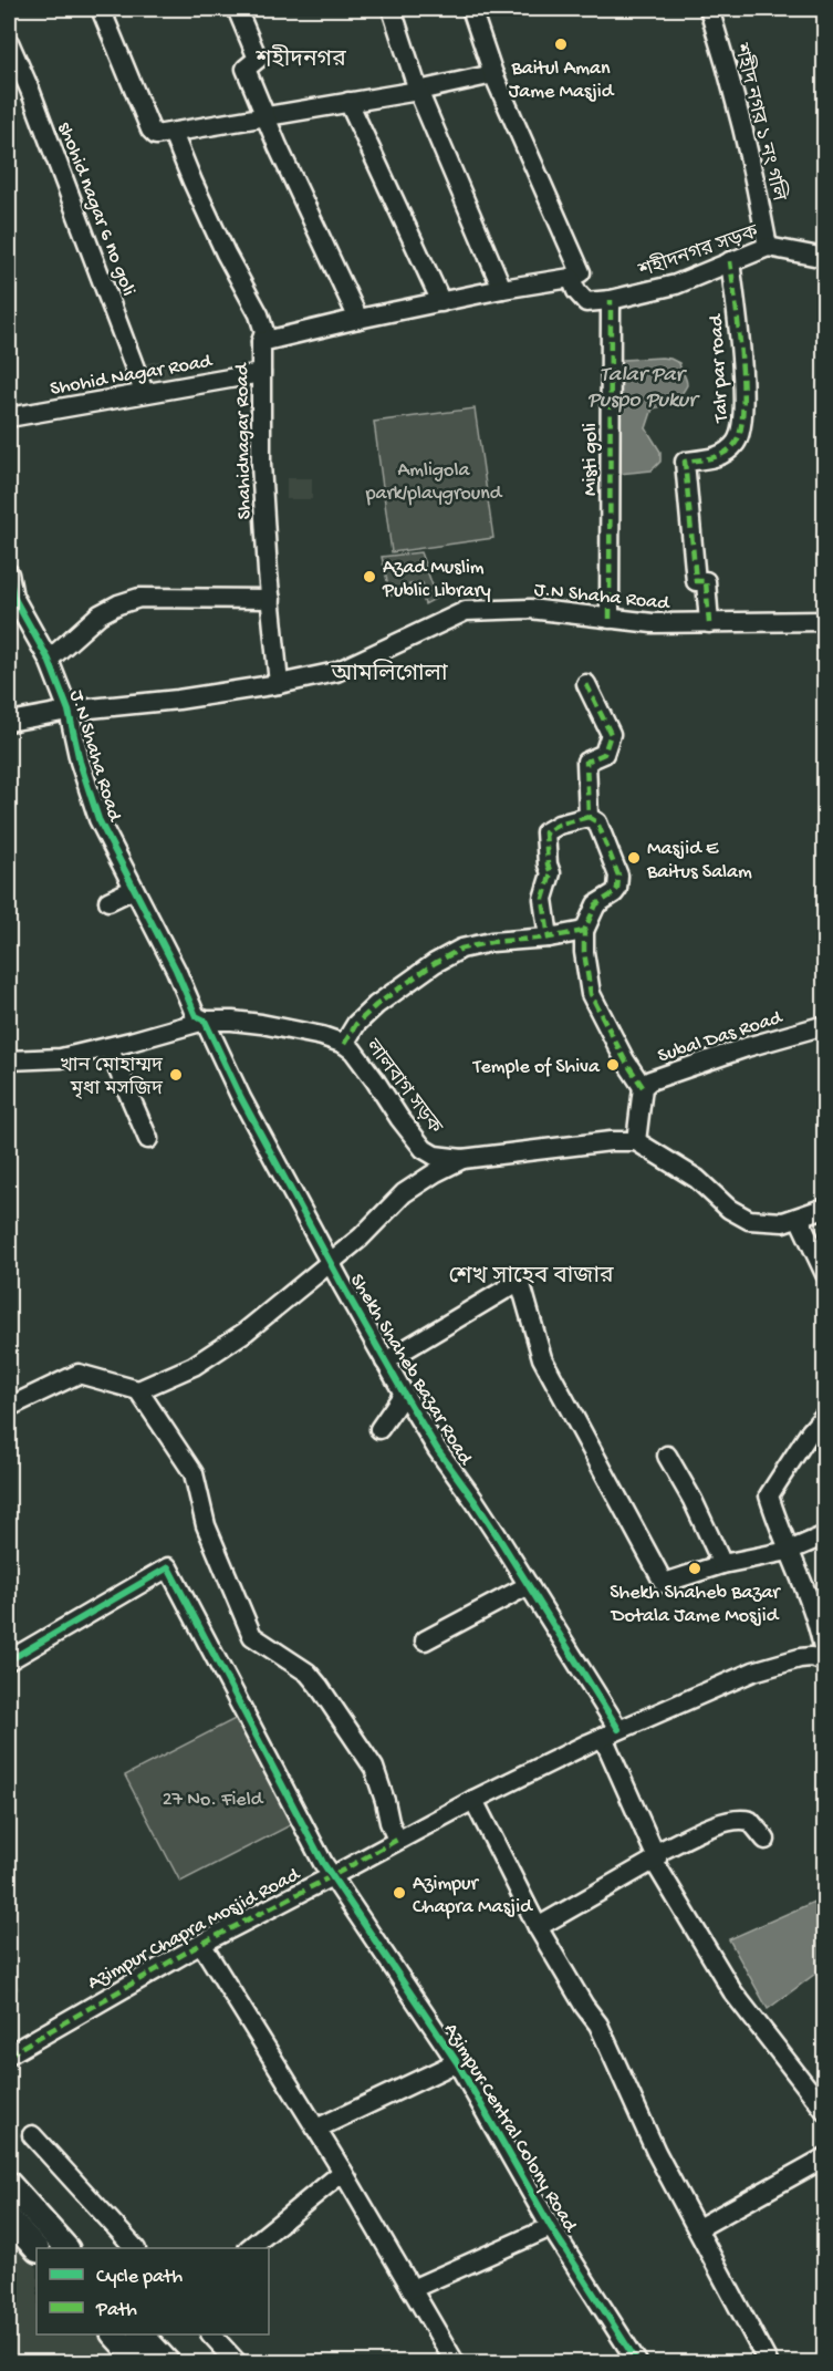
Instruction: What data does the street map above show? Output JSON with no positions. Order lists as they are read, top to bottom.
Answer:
{
  "streets": {
    "street": [
      "শহীদ নগর ১ নং গলি",
      "shohid nagar 6 no goli",
      "শহীদনগর সড়ক",
      "Talr par road",
      "Shohid Nagar Road",
      "Shahidnagar Road",
      "Misti goli",
      "J.N Shaha Road",
      "Subal Das Road",
      "লালবাগ সড়ক",
      "Shekh Shaheb Bazar Road",
      "Azimpur Chapra Mosjid Road",
      "Azimpur Central Colony Road"
    ]
  },
  "crossings": [
    ["শহীদ নগর ১ নং গলি", "শহীদনগর সড়ক"],
    ["shohid nagar 6 no goli", "Shohid Nagar Road"],
    ["শহীদনগর সড়ক", "Talr par road"],
    ["শহীদনগর সড়ক", "Shahidnagar Road"],
    ["শহীদনগর সড়ক", "Misti goli"],
    ["Talr par road", "J.N Shaha Road"],
    ["Shohid Nagar Road", "Shahidnagar Road"],
    ["Shahidnagar Road", "J.N Shaha Road"],
    ["Misti goli", "J.N Shaha Road"],
    ["J.N Shaha Road", "লালবাগ সড়ক"],
    ["J.N Shaha Road", "Shekh Shaheb Bazar Road"],
    ["Subal Das Road", "লালবাগ সড়ক"],
    ["লালবাগ সড়ক", "Shekh Shaheb Bazar Road"],
    ["Shekh Shaheb Bazar Road", "Azimpur Chapra Mosjid Road"],
    ["Azimpur Chapra Mosjid Road", "Azimpur Central Colony Road"]
  ],
  "districts": ["শহীদনগর", "আমলিগোলা", "শেখ সাহেব বাজার"],
  "water": ["Talar Par Puspo Pukur"],
  "parks": ["Amligola park/playground", "27 No. Field"],
  "places": [
    "Baitul Aman Jame Masjid",
    "Azad Muslim Public Library",
    "Masjid E Baitus Salam",
    "Temple of Shiva",
    "খান মোহাম্মদ মৃধা মসজিদ",
    "Shekh Shaheb Bazar Dotala Jame Mosjid",
    "Azimpur Chapra Masjid"
  ],
  "legend": ["Cycle path", "Path"]
}
